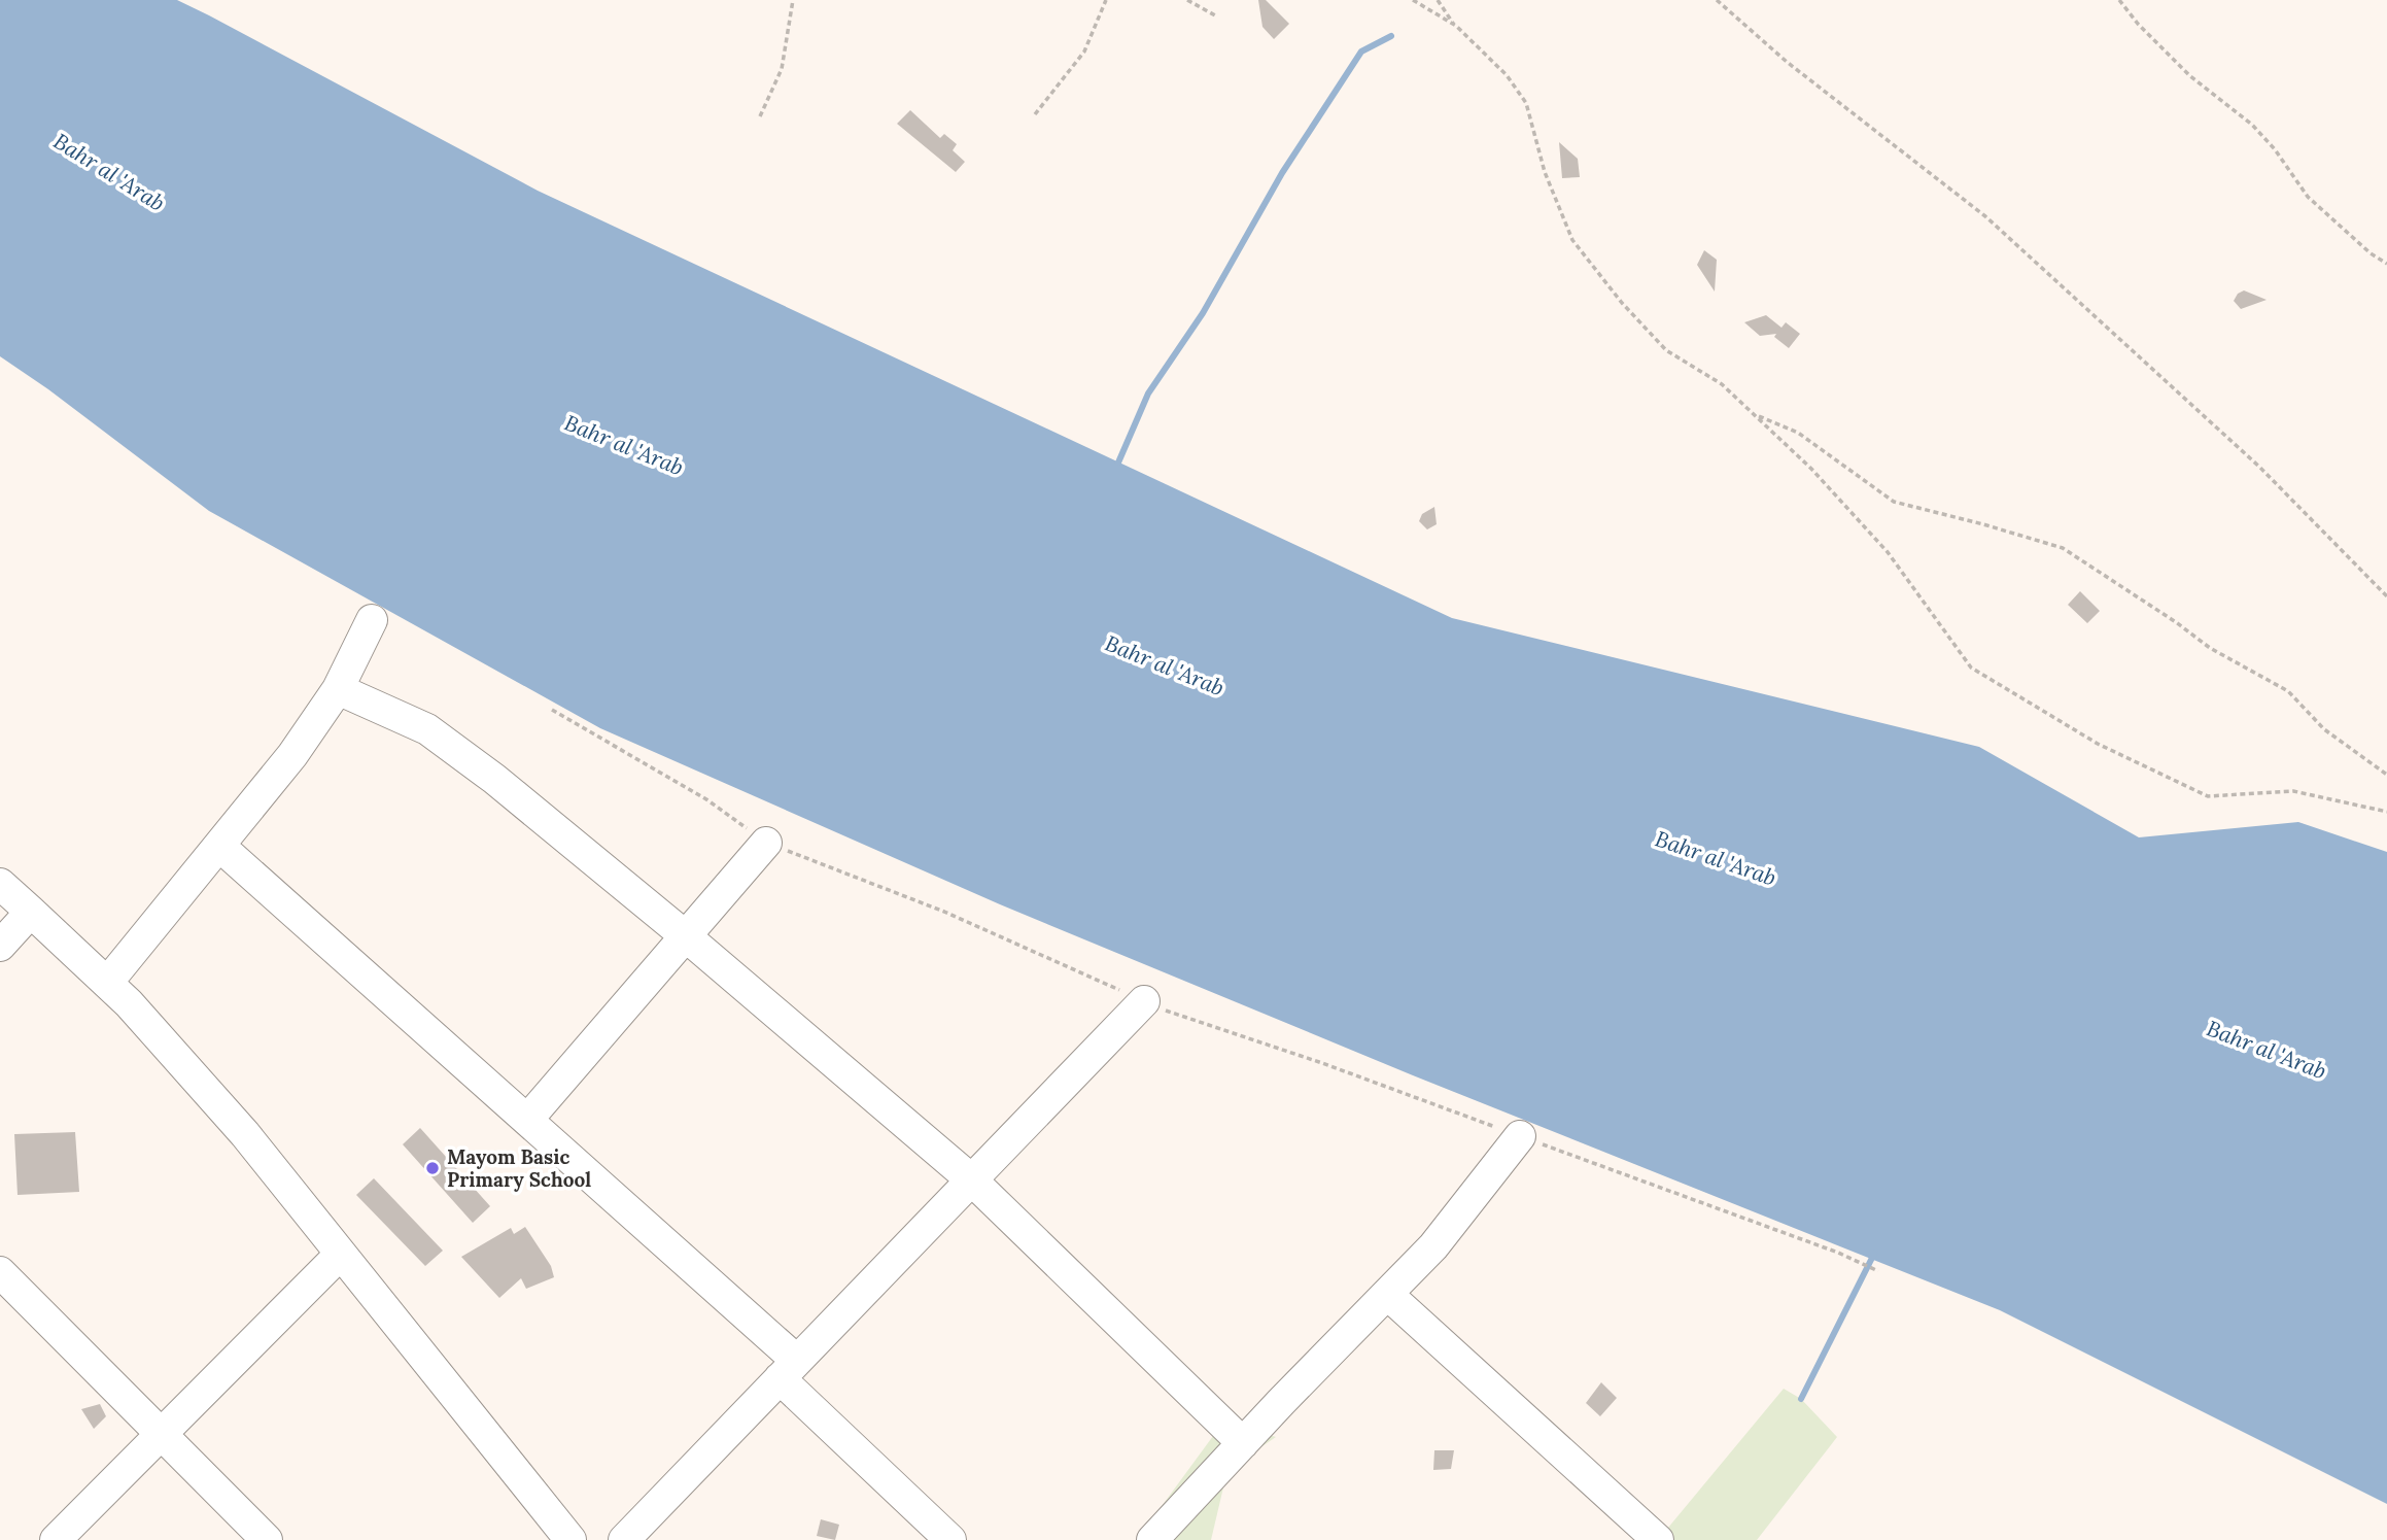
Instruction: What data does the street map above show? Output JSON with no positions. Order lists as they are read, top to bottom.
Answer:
{
  "water": ["Bahr al 'Arab"],
  "places": ["Mayom Basic Primary School"]
}
